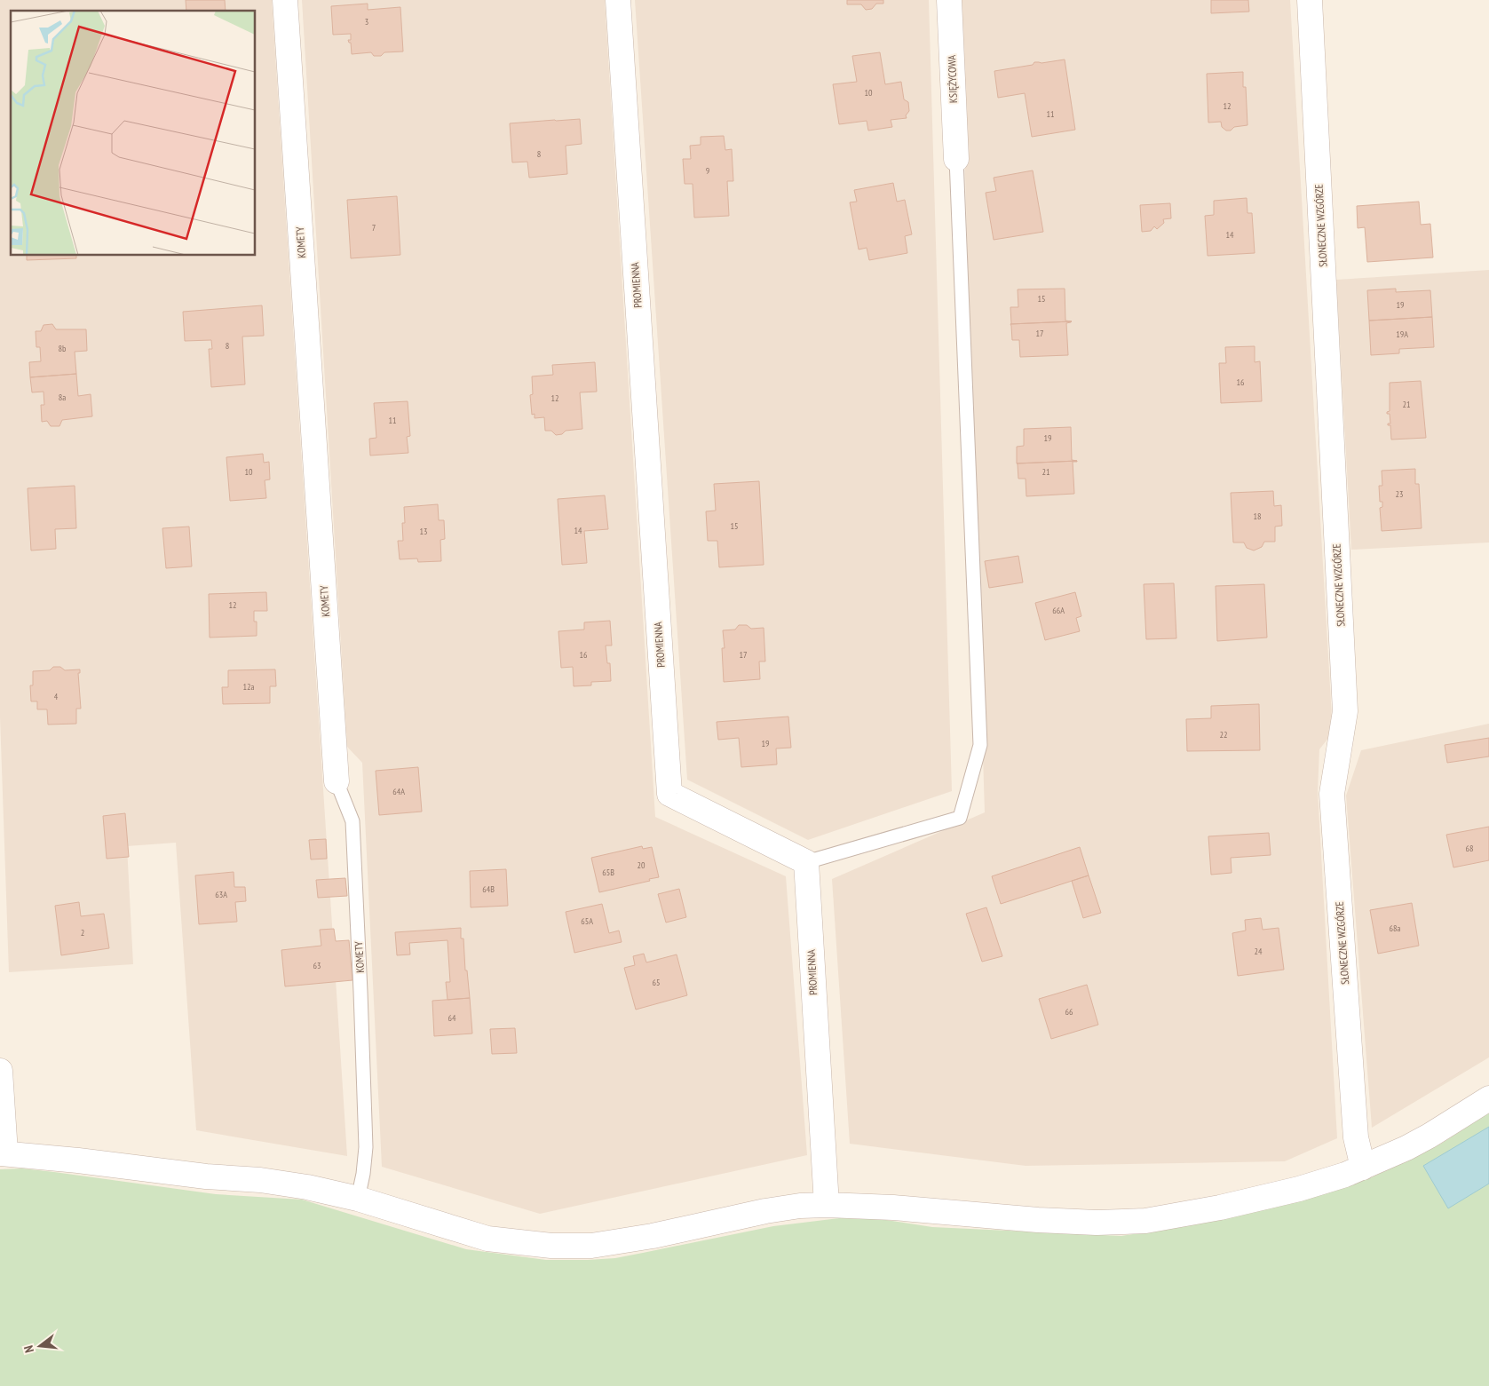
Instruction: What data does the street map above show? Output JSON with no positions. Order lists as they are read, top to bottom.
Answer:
{
  "streets": {
    "street": [
      "KSIĘŻYCOWA",
      "SŁONECZNE WZGÓRZE",
      "KOMETY",
      "PROMIENNA"
    ]
  },
  "house_numbers": [
    "3",
    "10",
    "12",
    "11",
    "8",
    "9",
    "7",
    "14",
    "15",
    "19",
    "17",
    "19A",
    "8",
    "8b",
    "16",
    "8a",
    "12",
    "21",
    "11",
    "19",
    "10",
    "21",
    "23",
    "18",
    "15",
    "14",
    "13",
    "12",
    "66A",
    "16",
    "17",
    "12a",
    "4",
    "22",
    "19",
    "64A",
    "68",
    "20",
    "65B",
    "64B",
    "63A",
    "65A",
    "68a",
    "2",
    "24",
    "63",
    "65",
    "66",
    "64"
  ],
  "north": "left"
}
